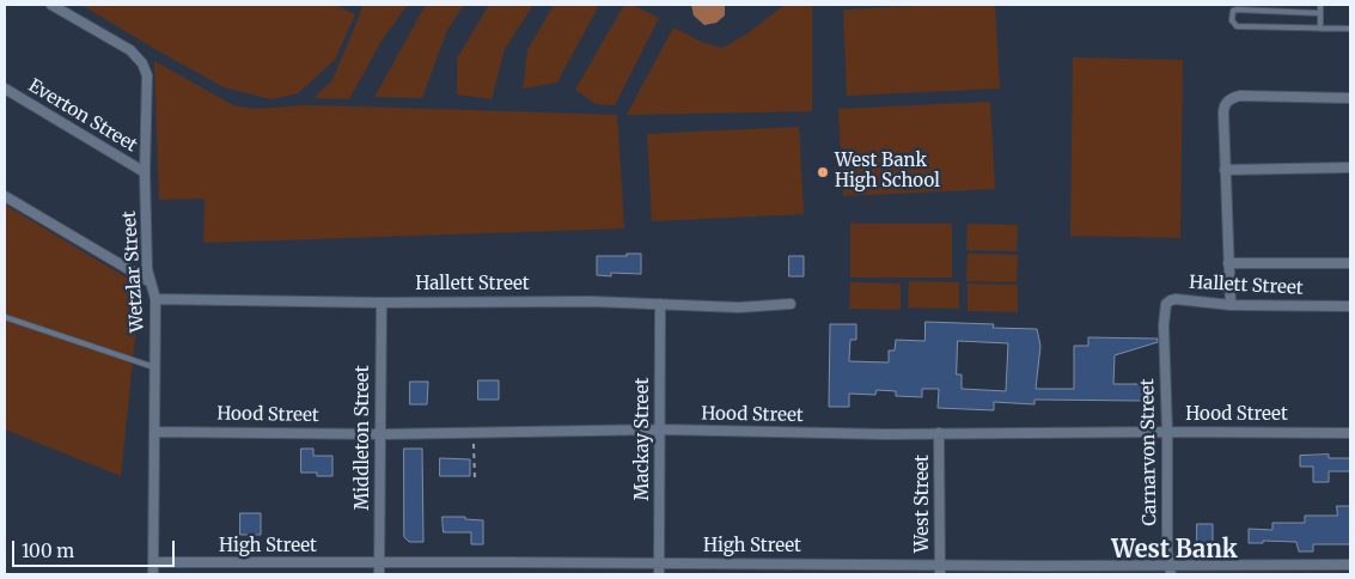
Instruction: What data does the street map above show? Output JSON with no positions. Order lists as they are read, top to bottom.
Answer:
{
  "streets": {
    "street": [
      "Everton Street",
      "Wetzlar Street",
      "Hallett Street",
      "Hood Street",
      "Middleton Street",
      "Mackay Street",
      "Carnarvon Street",
      "West Street",
      "High Street"
    ]
  },
  "crossings": [
    ["Everton Street", "Wetzlar Street"],
    ["Wetzlar Street", "Hallett Street"],
    ["Wetzlar Street", "Hood Street"],
    ["Wetzlar Street", "High Street"],
    ["Hallett Street", "Middleton Street"],
    ["Hallett Street", "Mackay Street"],
    ["Hallett Street", "Carnarvon Street"],
    ["Hood Street", "Middleton Street"],
    ["Hood Street", "Mackay Street"],
    ["Hood Street", "Carnarvon Street"],
    ["Hood Street", "West Street"],
    ["Middleton Street", "High Street"],
    ["Mackay Street", "High Street"],
    ["Carnarvon Street", "High Street"],
    ["West Street", "High Street"]
  ],
  "districts": ["West Bank"],
  "places": ["West Bank High School"],
  "scale_bar": "100 m"
}
